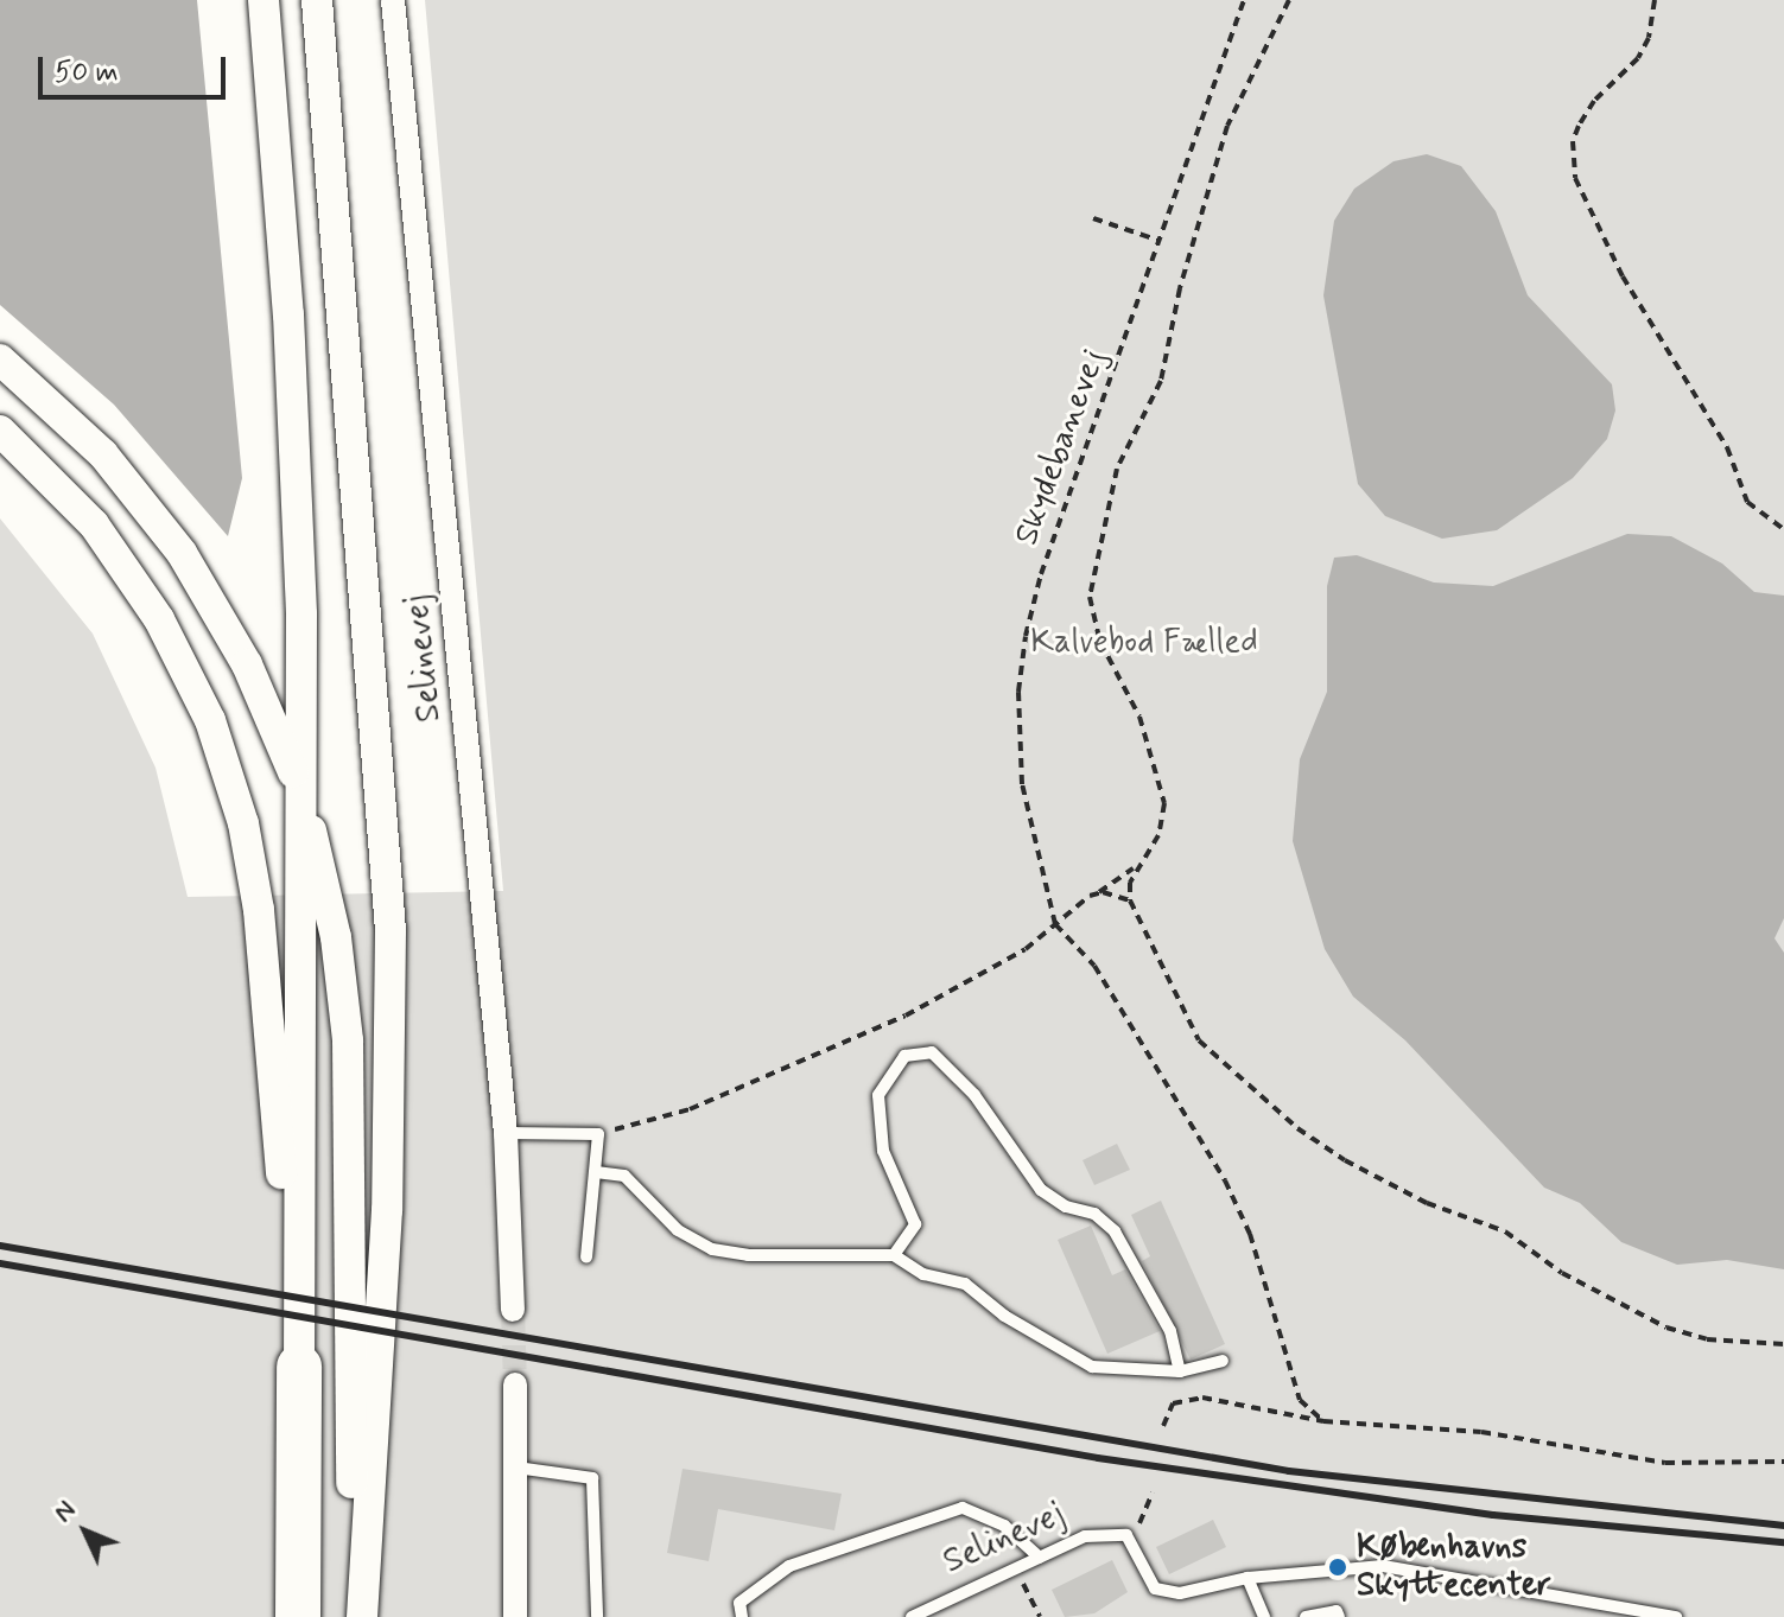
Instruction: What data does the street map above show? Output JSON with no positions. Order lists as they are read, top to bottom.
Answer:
{
  "streets": {
    "street": ["Selinevej"],
    "path": ["Skydebanevej"]
  },
  "parks": ["Kalvebod Fælled"],
  "places": ["Københavns Skyttecenter"],
  "scale_bar": "50 m",
  "north": "top left"
}
